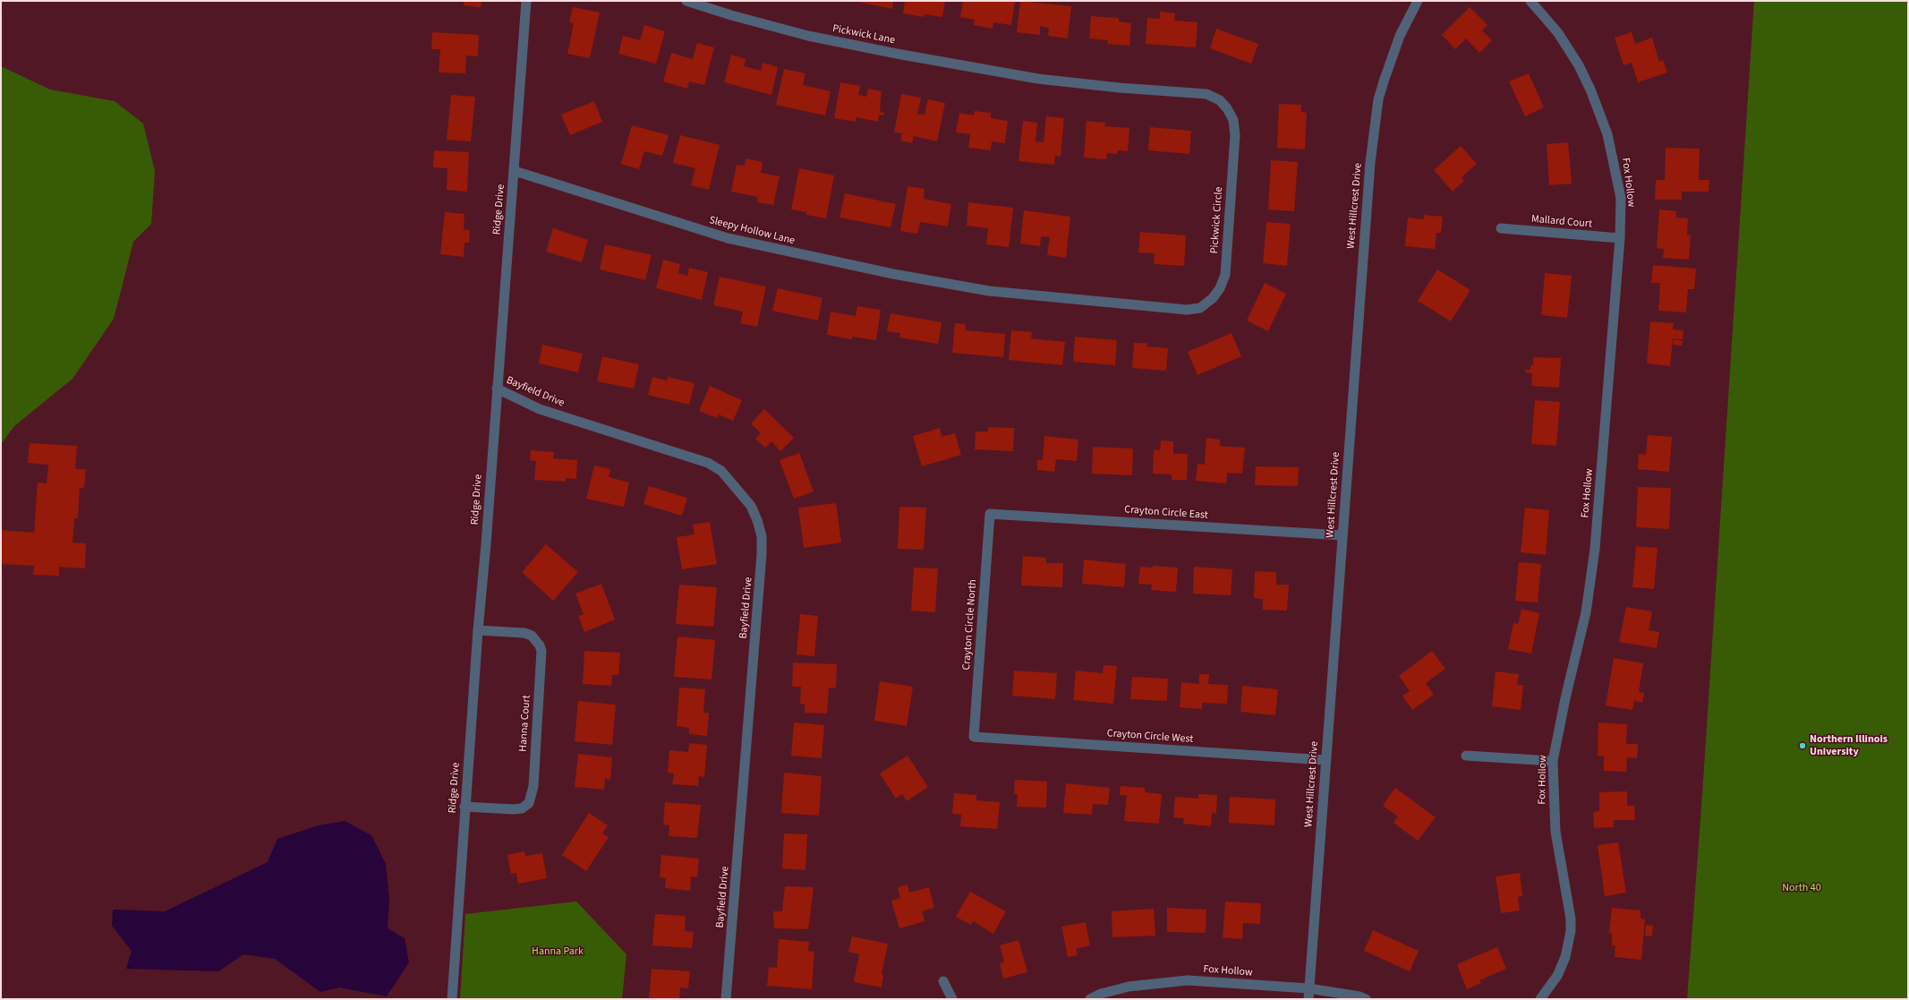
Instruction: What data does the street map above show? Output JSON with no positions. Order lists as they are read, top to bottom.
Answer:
{
  "streets": {
    "street": [
      "Pickwick Lane",
      "Fox Hollow",
      "West Hillcrest Drive",
      "Ridge Drive",
      "Pickwick Circle",
      "Mallard Court",
      "Sleepy Hollow Lane",
      "Bayfield Drive",
      "Crayton Circle East",
      "Crayton Circle North",
      "Hanna Court",
      "Crayton Circle West"
    ]
  },
  "crossings": [
    ["Pickwick Lane", "Pickwick Circle"],
    ["Fox Hollow", "West Hillcrest Drive"],
    ["Fox Hollow", "Mallard Court"],
    ["West Hillcrest Drive", "Crayton Circle East"],
    ["West Hillcrest Drive", "Crayton Circle West"],
    ["Ridge Drive", "Sleepy Hollow Lane"],
    ["Ridge Drive", "Bayfield Drive"],
    ["Ridge Drive", "Hanna Court"],
    ["Pickwick Circle", "Sleepy Hollow Lane"],
    ["Crayton Circle East", "Crayton Circle North"],
    ["Crayton Circle North", "Crayton Circle West"]
  ],
  "parks": ["North 40", "Hanna Park"],
  "places": ["Northern Illinois University"]
}
